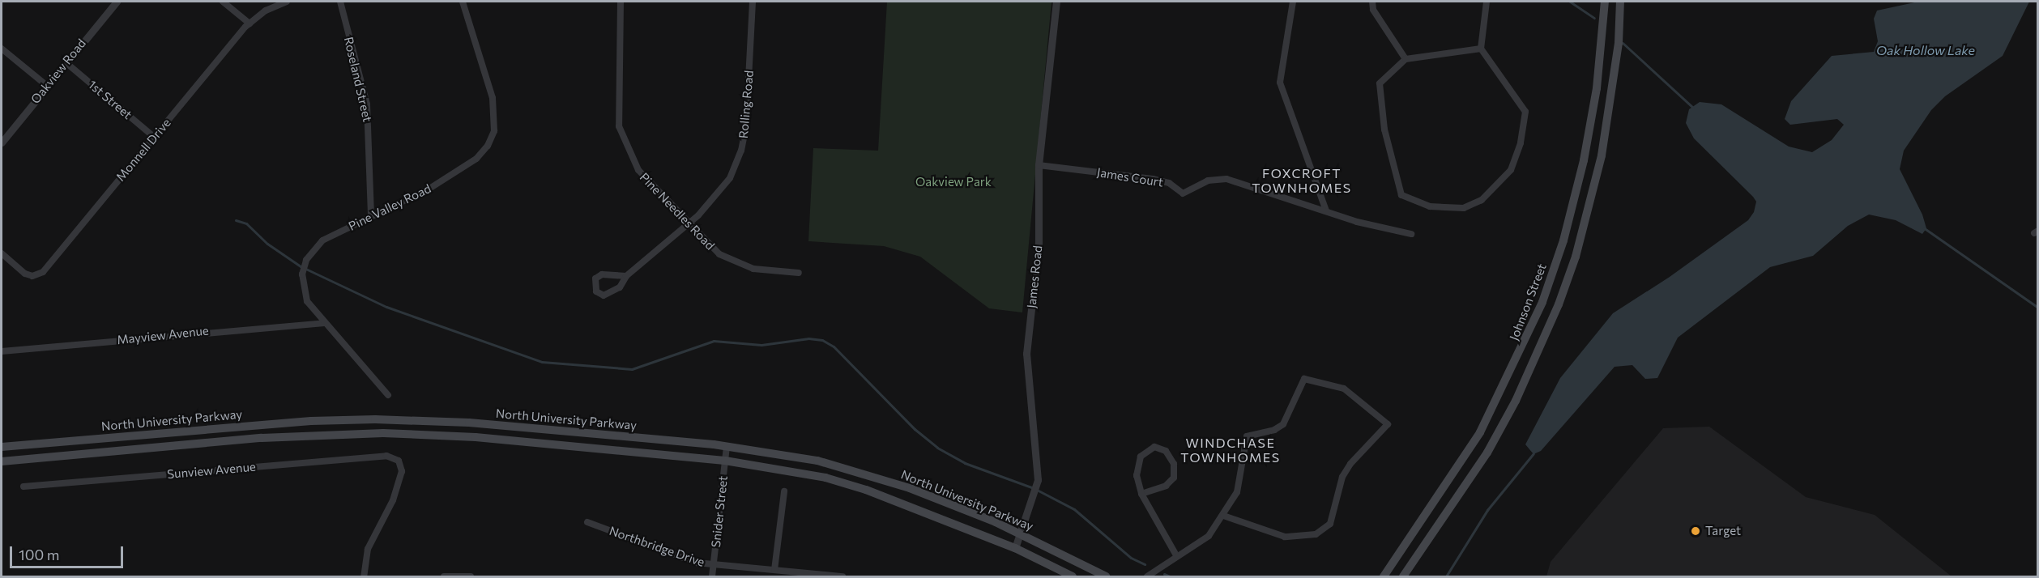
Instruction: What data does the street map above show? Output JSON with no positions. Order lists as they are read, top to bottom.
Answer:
{
  "streets": {
    "main road": ["Johnson Street", "North University Parkway"],
    "street": [
      "Oakview Road",
      "Roseland Street",
      "1st Street",
      "Rolling Road",
      "Monnell Drive",
      "James Court",
      "Pine Valley Road",
      "Pine Needles Road",
      "James Road",
      "Mayview Avenue",
      "Sunview Avenue",
      "Snider Street",
      "Northbridge Drive"
    ]
  },
  "crossings": [
    ["Oakview Road", "1st Street"],
    ["Roseland Street", "Pine Valley Road"],
    ["1st Street", "Monnell Drive"],
    ["Rolling Road", "Pine Needles Road"],
    ["James Court", "James Road"],
    ["Pine Valley Road", "Mayview Avenue"],
    ["James Road", "North University Parkway"],
    ["North University Parkway", "Snider Street"],
    ["Snider Street", "Northbridge Drive"]
  ],
  "districts": ["FOXCROFT TOWNHOMES", "WINDCHASE TOWNHOMES"],
  "water": ["Oak Hollow Lake"],
  "parks": ["Oakview Park"],
  "places": ["Target"],
  "scale_bar": "100 m"
}
